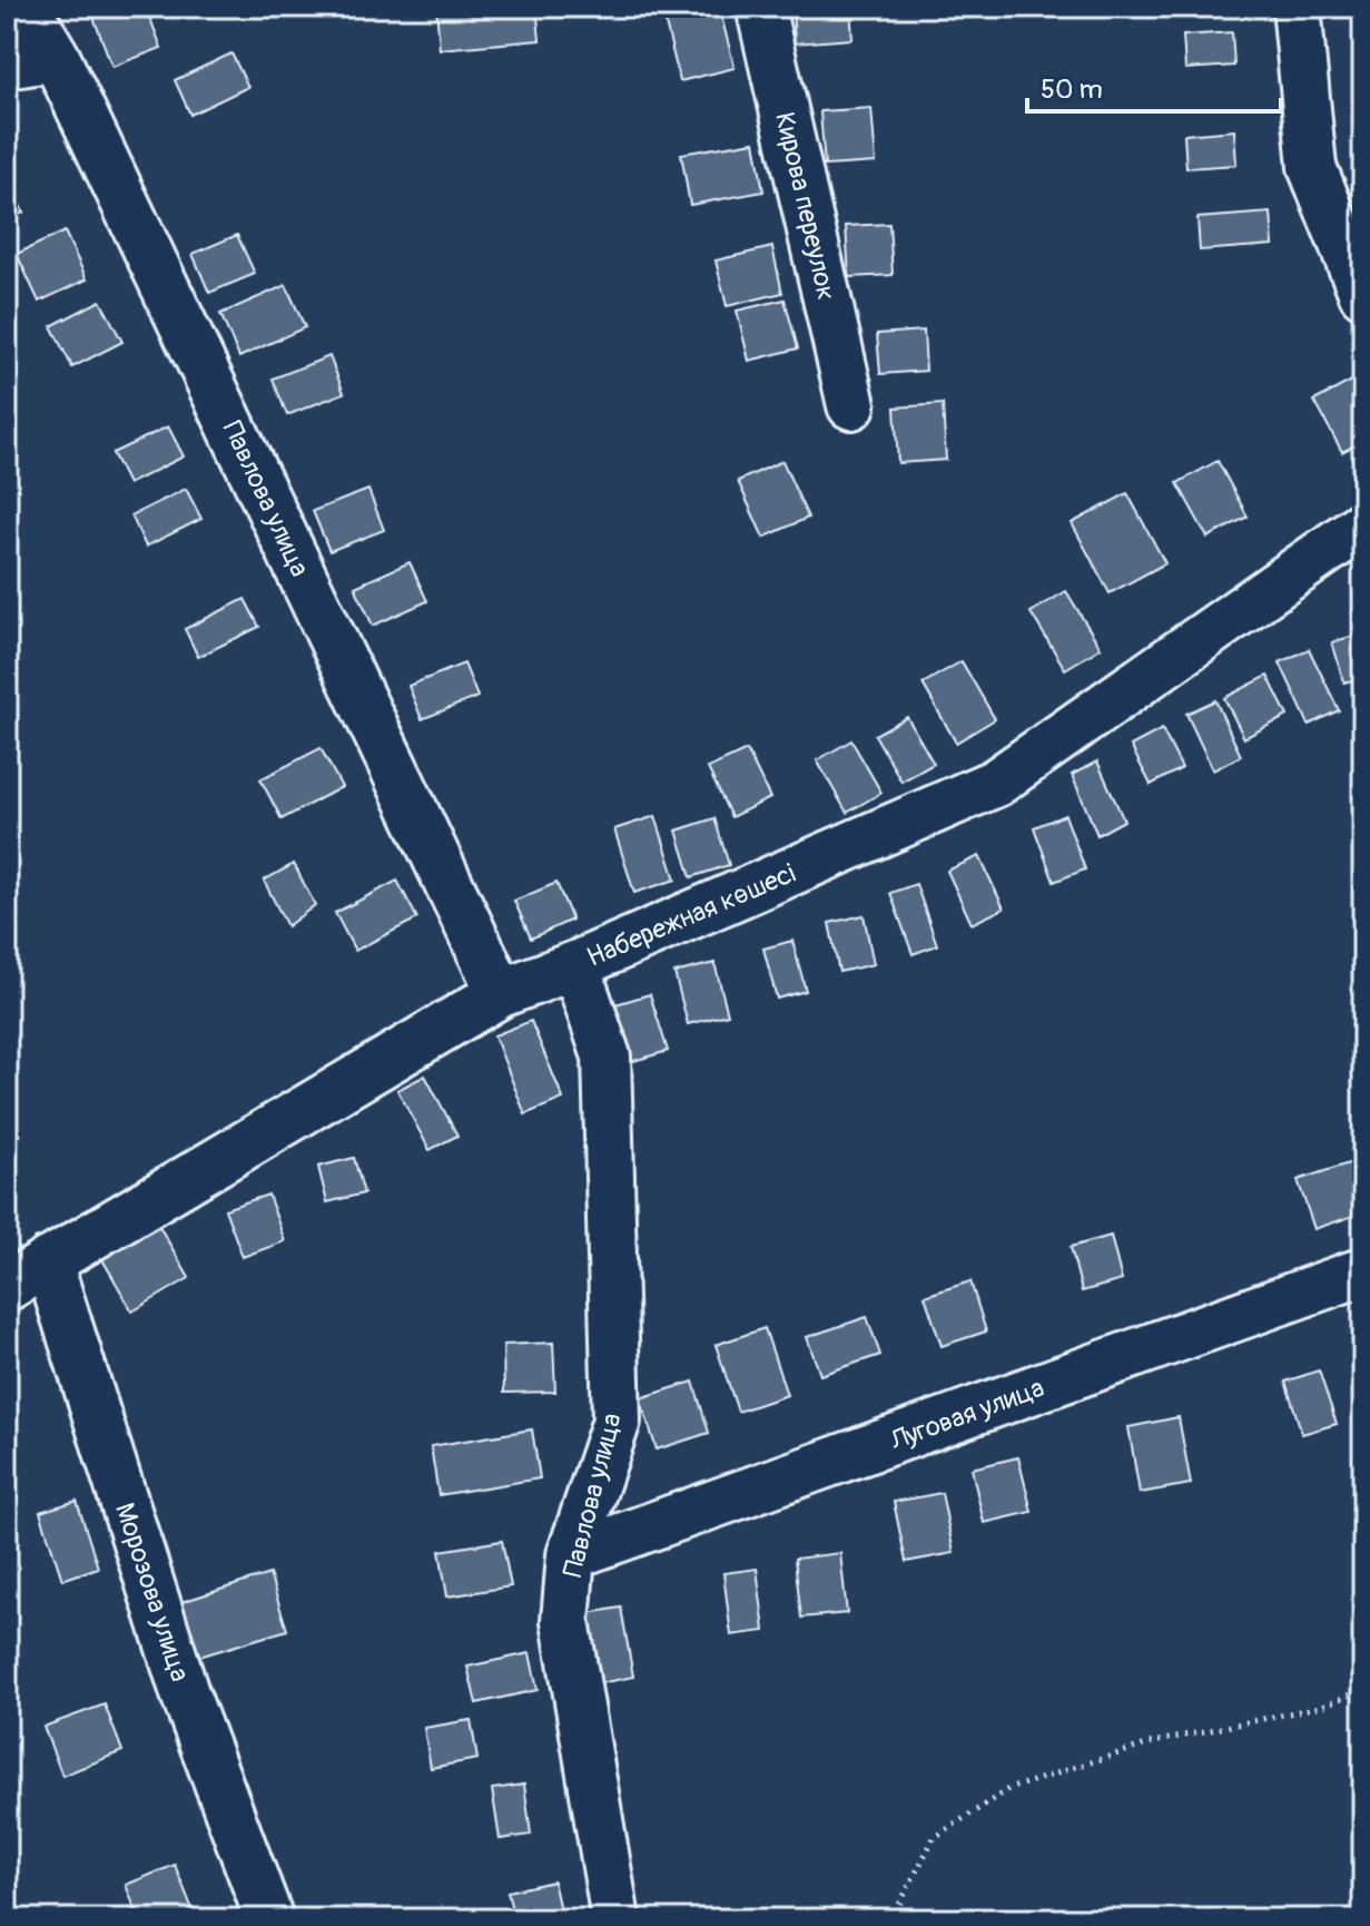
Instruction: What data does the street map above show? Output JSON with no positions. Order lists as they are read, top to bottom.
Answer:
{
  "streets": {
    "street": [
      "Кирова переулок",
      "Павлова улица",
      "Набережная көшесі",
      "Луговая улица",
      "Морозова улица"
    ]
  },
  "crossings": [
    ["Павлова улица", "Набережная көшесі"],
    ["Павлова улица", "Луговая улица"],
    ["Набережная көшесі", "Морозова улица"]
  ],
  "scale_bar": "50 m"
}
